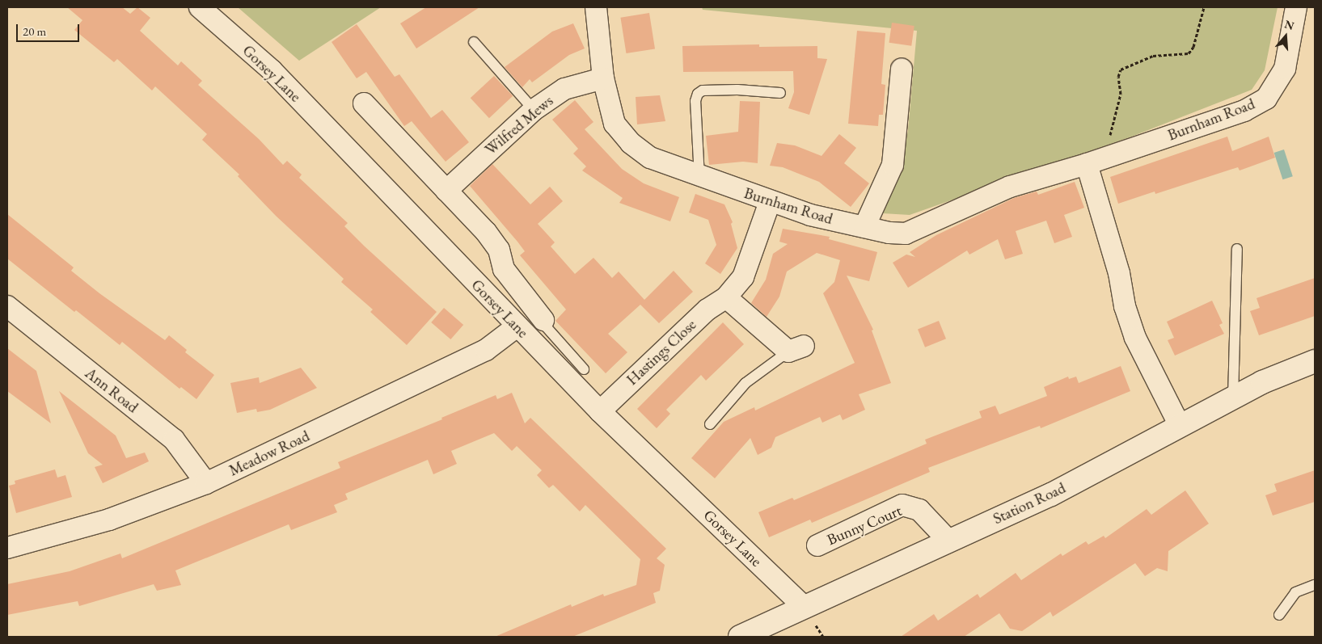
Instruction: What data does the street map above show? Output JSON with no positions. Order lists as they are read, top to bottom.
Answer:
{
  "streets": {
    "street": [
      "Gorsey Lane",
      "Burnham Road",
      "Wilfred Mews",
      "Hastings Close",
      "Ann Road",
      "Meadow Road",
      "Station Road",
      "Bunny Court"
    ]
  },
  "crossings": [
    ["Gorsey Lane", "Hastings Close"],
    ["Gorsey Lane", "Meadow Road"],
    ["Gorsey Lane", "Station Road"],
    ["Burnham Road", "Wilfred Mews"],
    ["Burnham Road", "Hastings Close"],
    ["Ann Road", "Meadow Road"],
    ["Station Road", "Bunny Court"]
  ],
  "scale_bar": "20 m",
  "north": "top"
}
